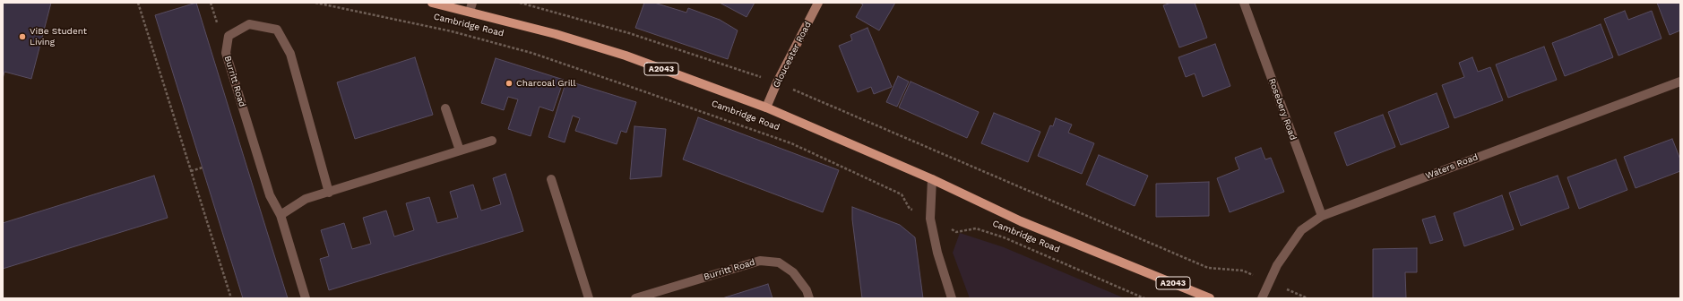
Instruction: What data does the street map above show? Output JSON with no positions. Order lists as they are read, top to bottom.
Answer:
{
  "streets": {
    "main road": ["Cambridge Road", "A2043"],
    "street": [
      "Gloucester Road",
      "Burritt Road",
      "Rosebery Road",
      "Waters Road"
    ]
  },
  "crossings": [
    ["Cambridge Road", "Gloucester Road"],
    ["Rosebery Road", "Waters Road"]
  ],
  "places": ["ViBe Student Living", "Charcoal Grill"]
}
